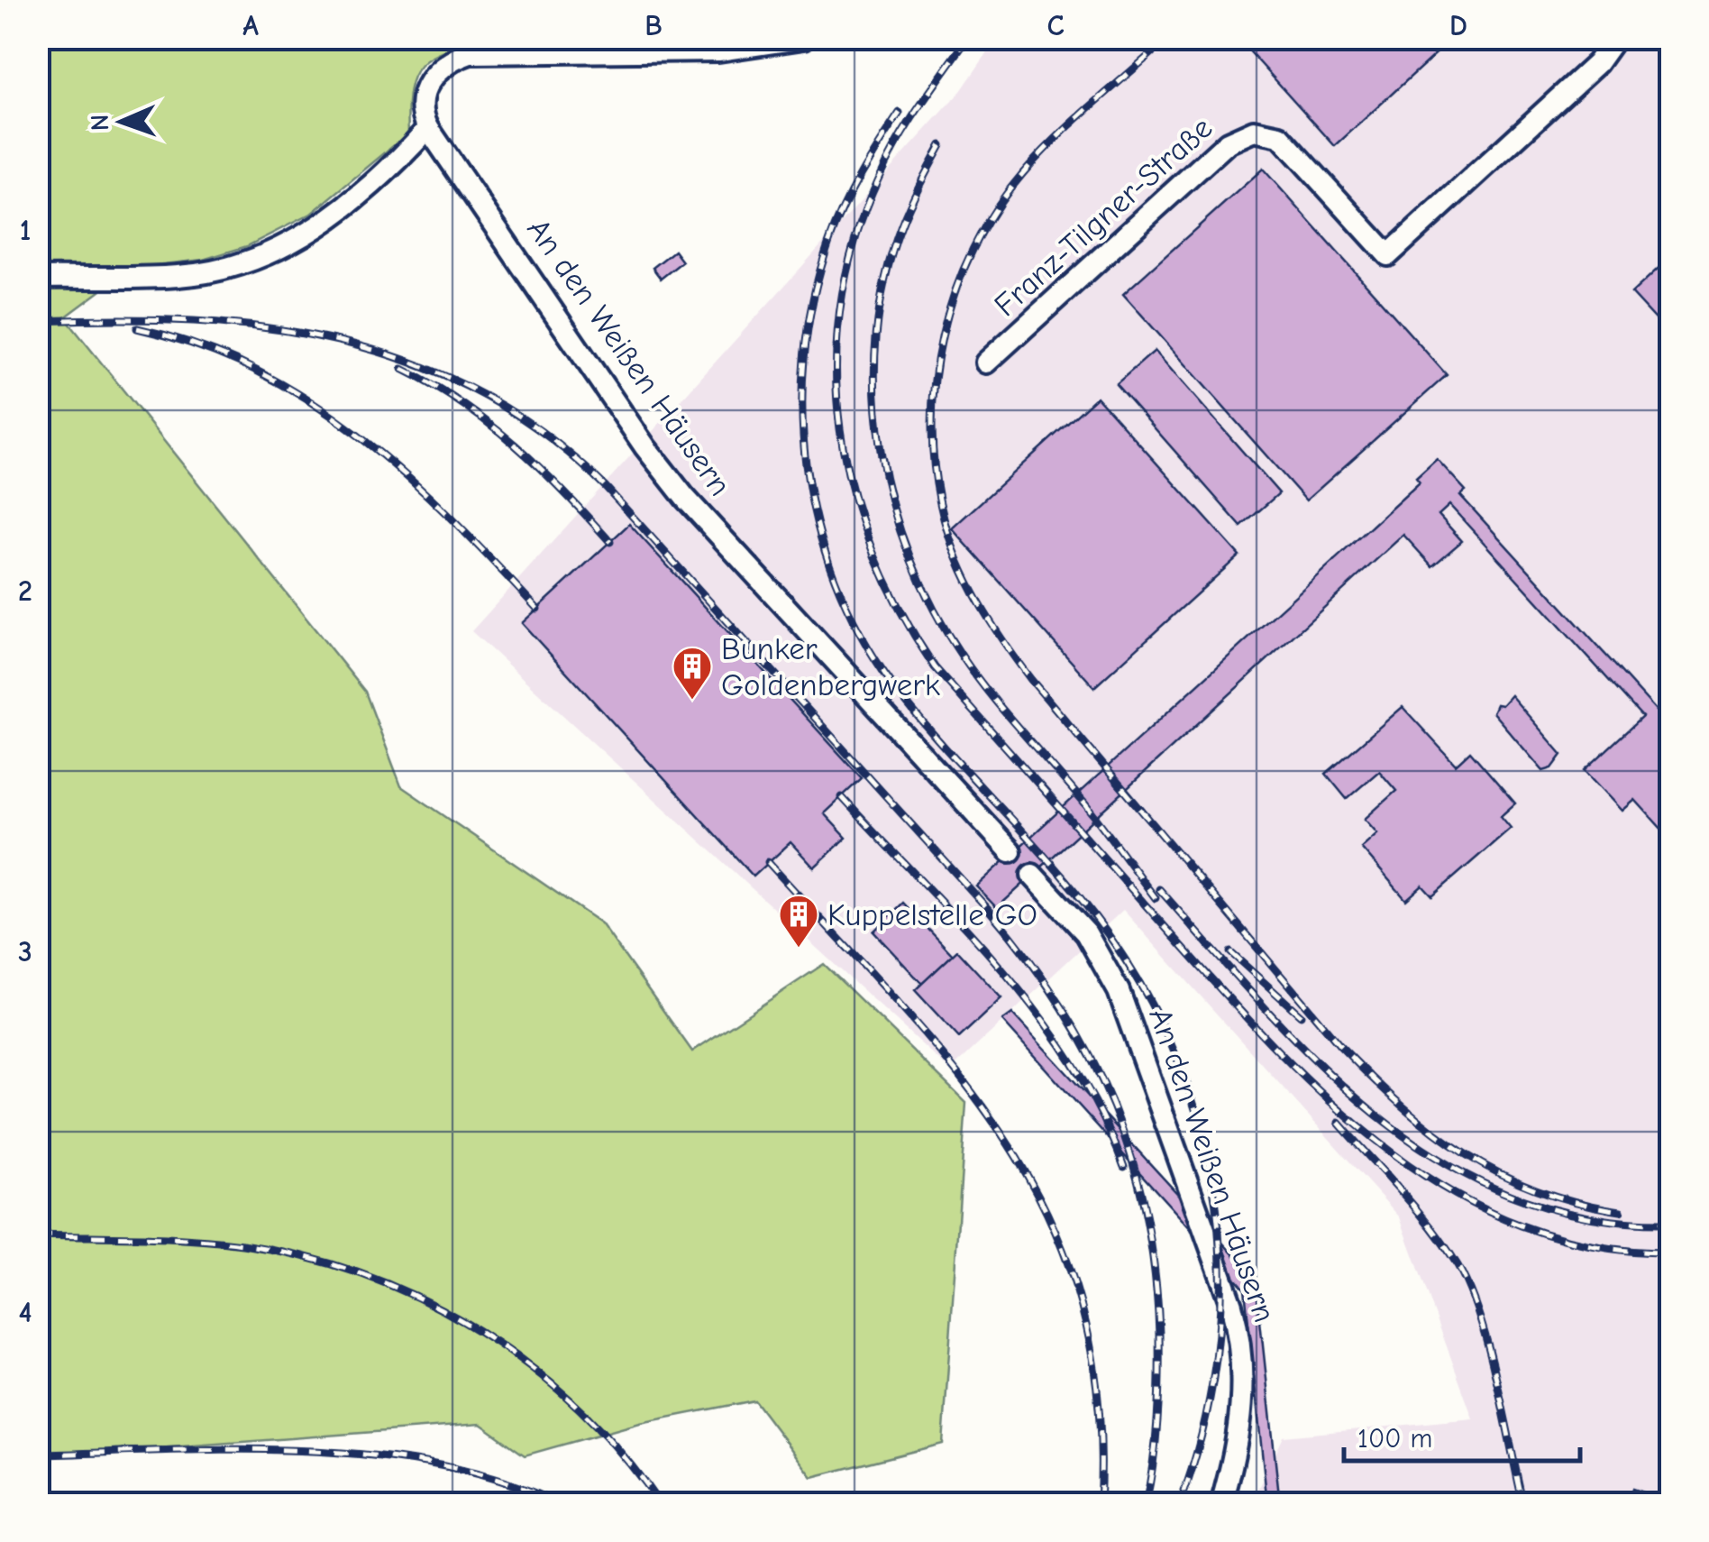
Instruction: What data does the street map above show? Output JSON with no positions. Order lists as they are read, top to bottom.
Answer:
{
  "streets": {
    "street": ["Franz-Tilgner-Straße", "An den Weißen Häusern"]
  },
  "places": {
    "building": ["Bunker Goldenbergwerk", "Kuppelstelle GO"]
  },
  "scale_bar": "100 m",
  "north": "left",
  "grid": {
    "columns": [
      "A",
      "B",
      "C",
      "D"
    ],
    "rows": [
      "1",
      "2",
      "3",
      "4"
    ]
  }
}
